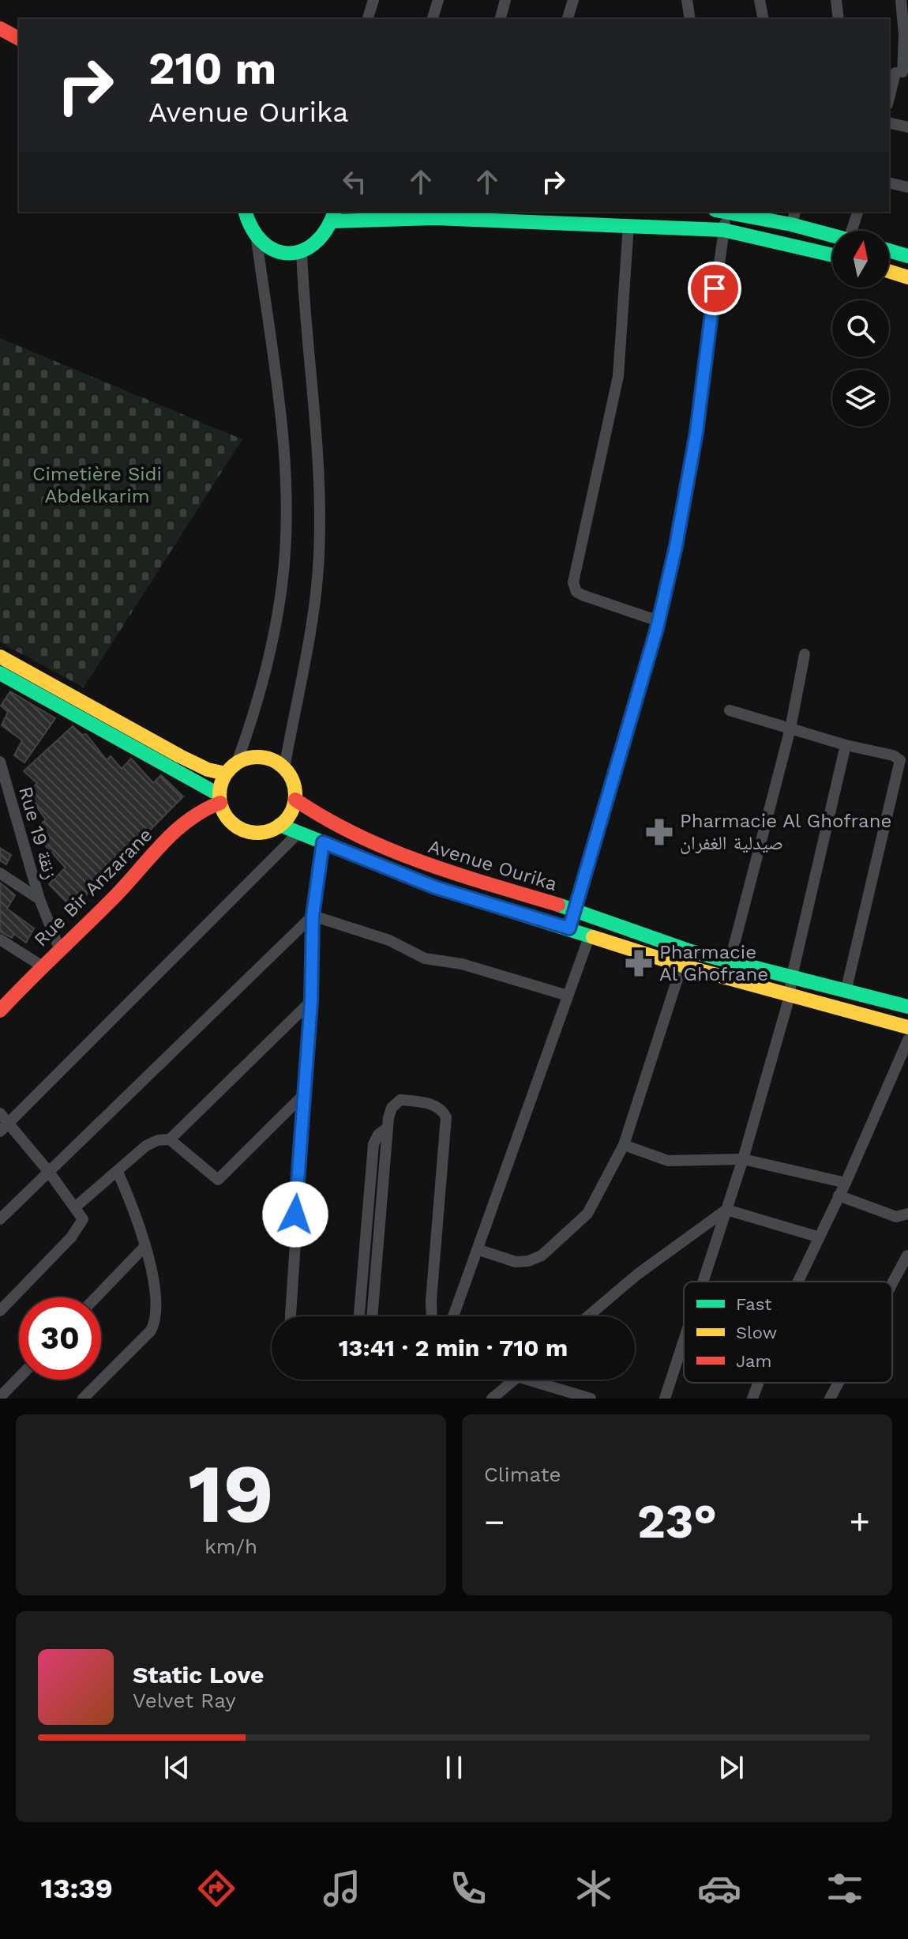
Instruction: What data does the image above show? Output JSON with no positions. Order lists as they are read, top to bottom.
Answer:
{
  "streets": {
    "street": ["Rue 19 زنقة", "Avenue Ourika", "Rue Bir Anzarane"]
  },
  "crossings": [
    ["Rue 19 زنقة", "Rue Bir Anzarane"],
    ["Avenue Ourika", "Rue Bir Anzarane"]
  ],
  "parks": ["Cimetière Sidi Abdelkarim"],
  "places": {
    "pharmacy": ["Pharmacie Al Ghofrane صيدلية الغفران", "Pharmacie Al Ghofrane"]
  },
  "legend": ["Fast", "Slow", "Jam"],
  "north": "top",
  "page": {
    "turn": ["210 m", "Avenue Ourika"],
    "limit": "30",
    "trip": "13:41 · 2 min · 710 m",
    "tile": [
      ["19", "km/h"],
      "Climate"
    ],
    "heat": ["−", "23°", "+"],
    "song": ["Static Love", "Velvet Ray"],
    "tabs": "13:39"
  }
}
